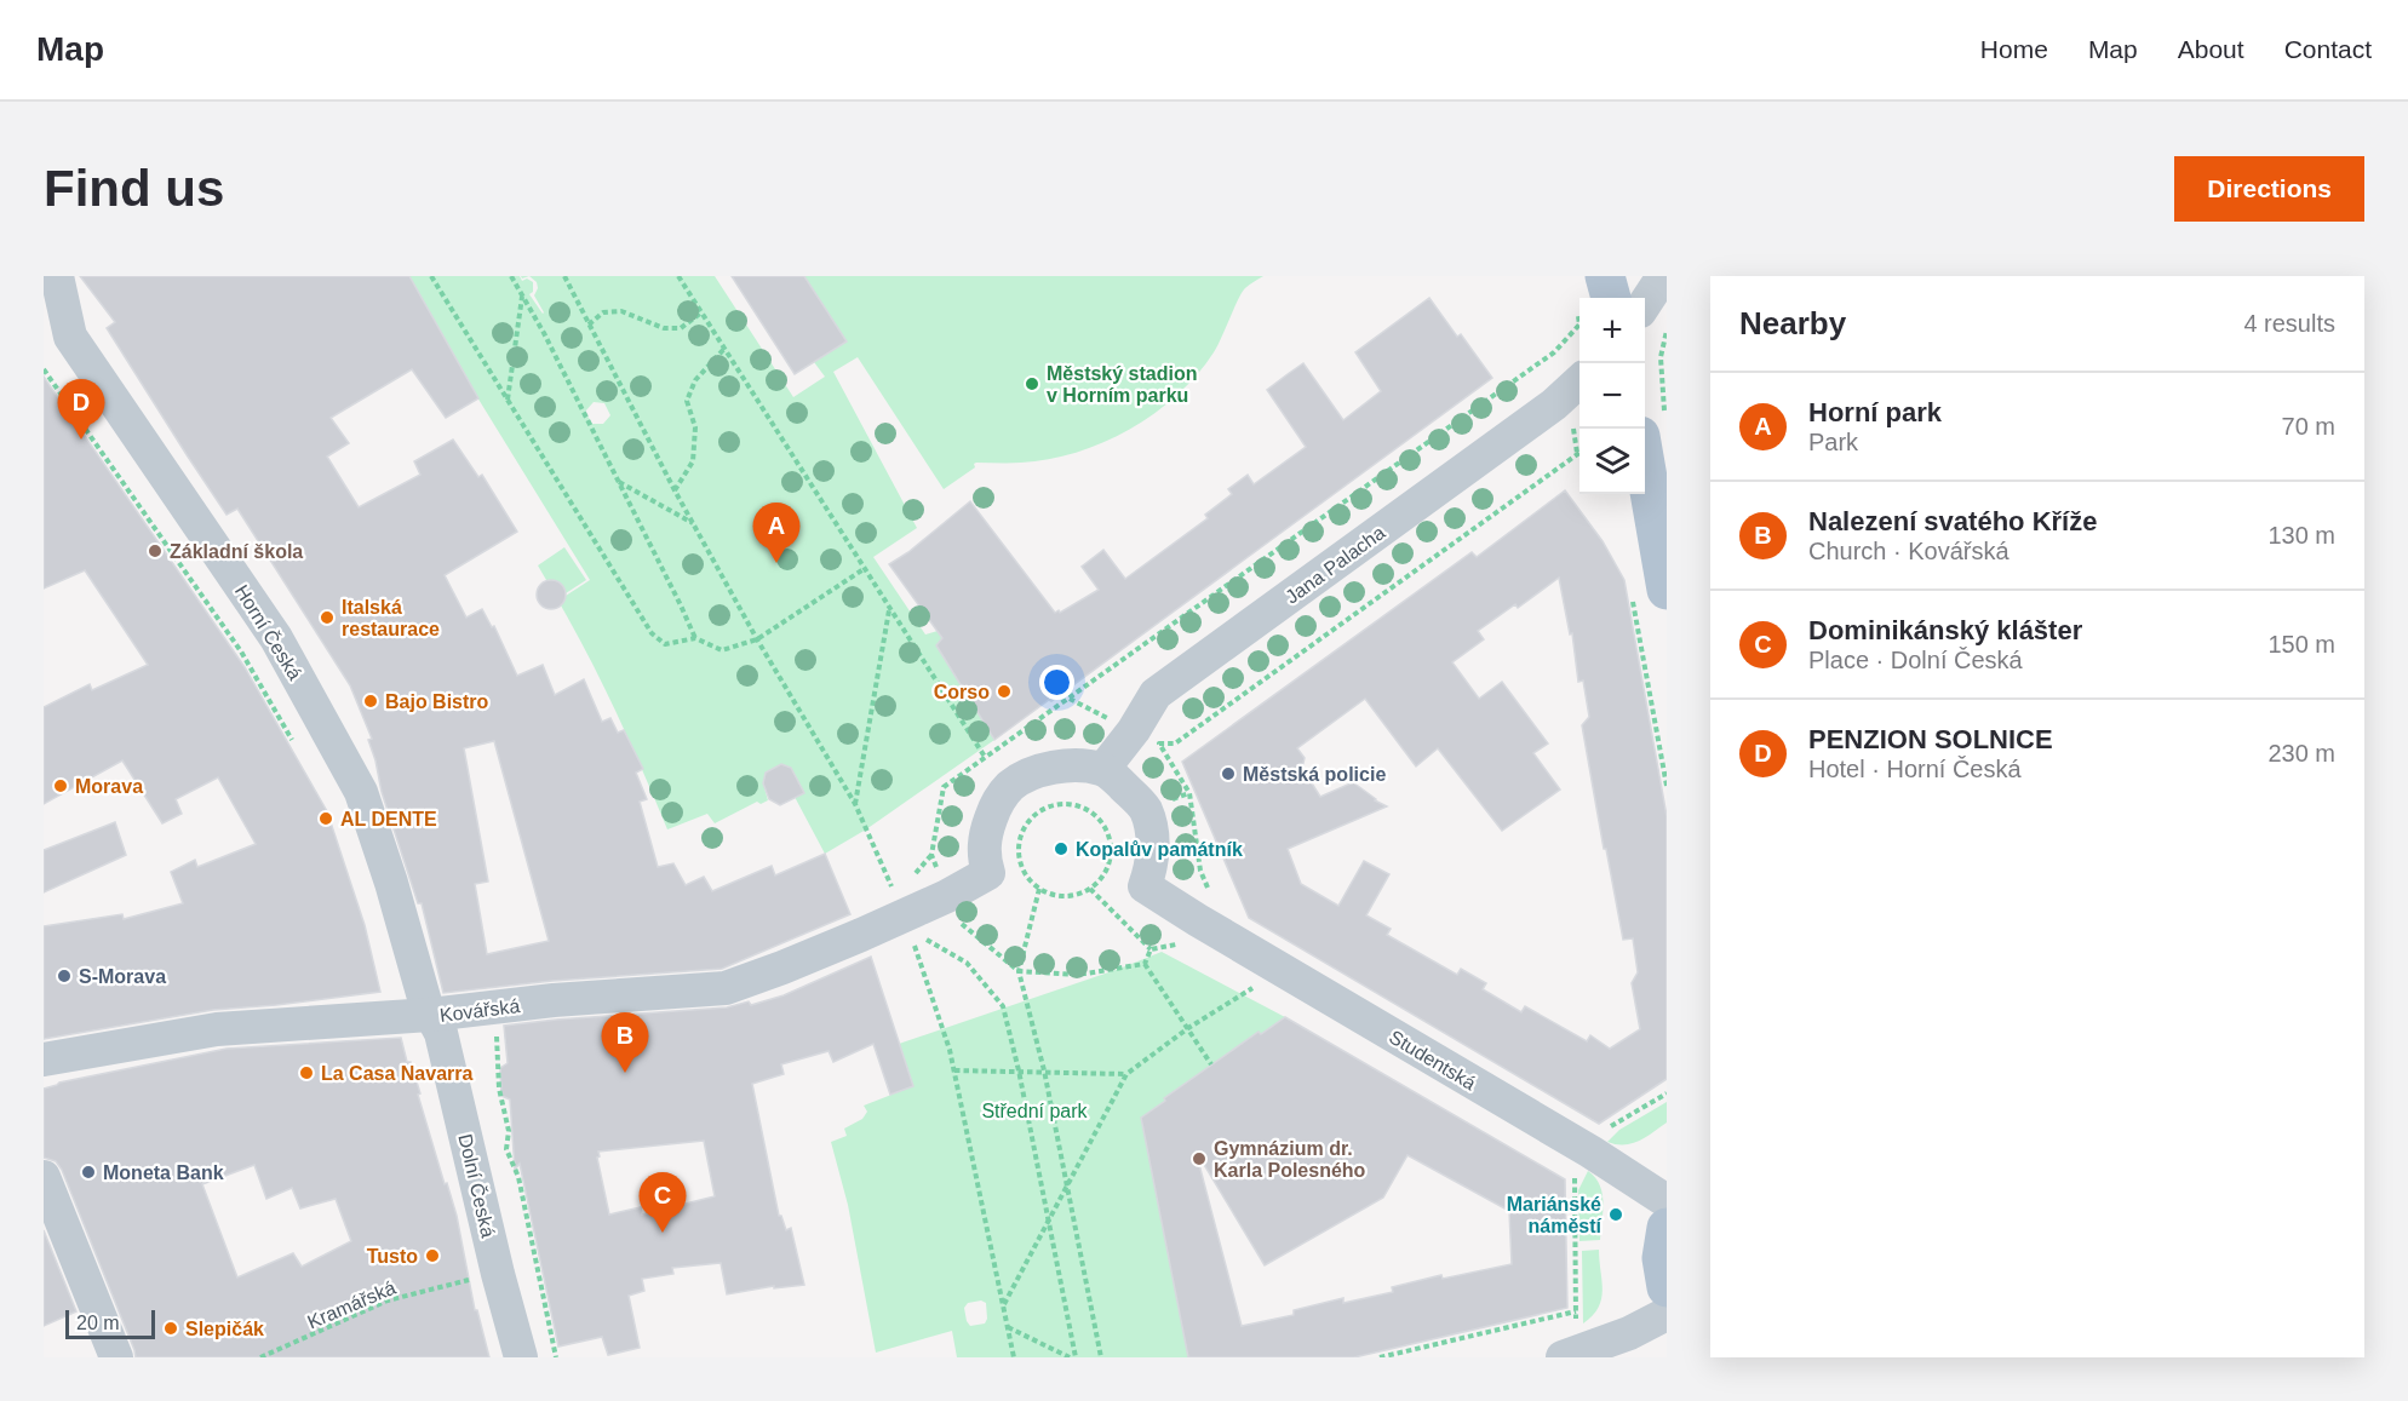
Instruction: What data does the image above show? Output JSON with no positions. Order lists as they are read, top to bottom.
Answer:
{
  "streets": {
    "street": [
      "Jana Palacha",
      "Horní Česká",
      "Kovářská",
      "Studentská",
      "Dolní Česká"
    ],
    "path": ["Kramářská"]
  },
  "crossings": [
    ["Jana Palacha", "Studentská"],
    ["Horní Česká", "Kovářská"],
    ["Horní Česká", "Dolní Česká"],
    ["Kovářská", "Dolní Česká"],
    ["Dolní Česká", "Kramářská"]
  ],
  "parks": ["Střední park"],
  "places": [
    "Městský stadion v Horním parku",
    "Základní škola",
    "Italská restaurace",
    "Corso",
    "Bajo Bistro",
    "Městská policie",
    "Morava",
    "AL DENTE",
    "Kopalův památník",
    "S-Morava",
    "La Casa Navarra",
    "Gymnázium dr. Karla Polesného",
    "Moneta Bank",
    "Mariánské náměstí",
    "Tusto",
    "Slepičák"
  ],
  "scale_bar": "20 m",
  "page": {
    "header": "Map",
    "nav": [
      "Home",
      "Map",
      "About",
      "Contact"
    ],
    "buttons": "Directions",
    "title": "Find us",
    "heading": ["Nearby", "4 results"],
    "map_buttons": ["+", "−"],
    "list": [
      {
        "mark": "A",
        "name": "Horní park",
        "note": "Park",
        "value": "70 m"
      },
      {
        "mark": "B",
        "name": "Nalezení svatého Kříže",
        "note": "Church · Kovářská",
        "value": "130 m"
      },
      {
        "mark": "C",
        "name": "Dominikánský klášter",
        "note": "Place · Dolní Česká",
        "value": "150 m"
      },
      {
        "mark": "D",
        "name": "PENZION SOLNICE",
        "note": "Hotel · Horní Česká",
        "value": "230 m"
      }
    ],
    "pins": [
      "D",
      "A",
      "B",
      "C"
    ],
    "scale": "20 m"
  }
}
